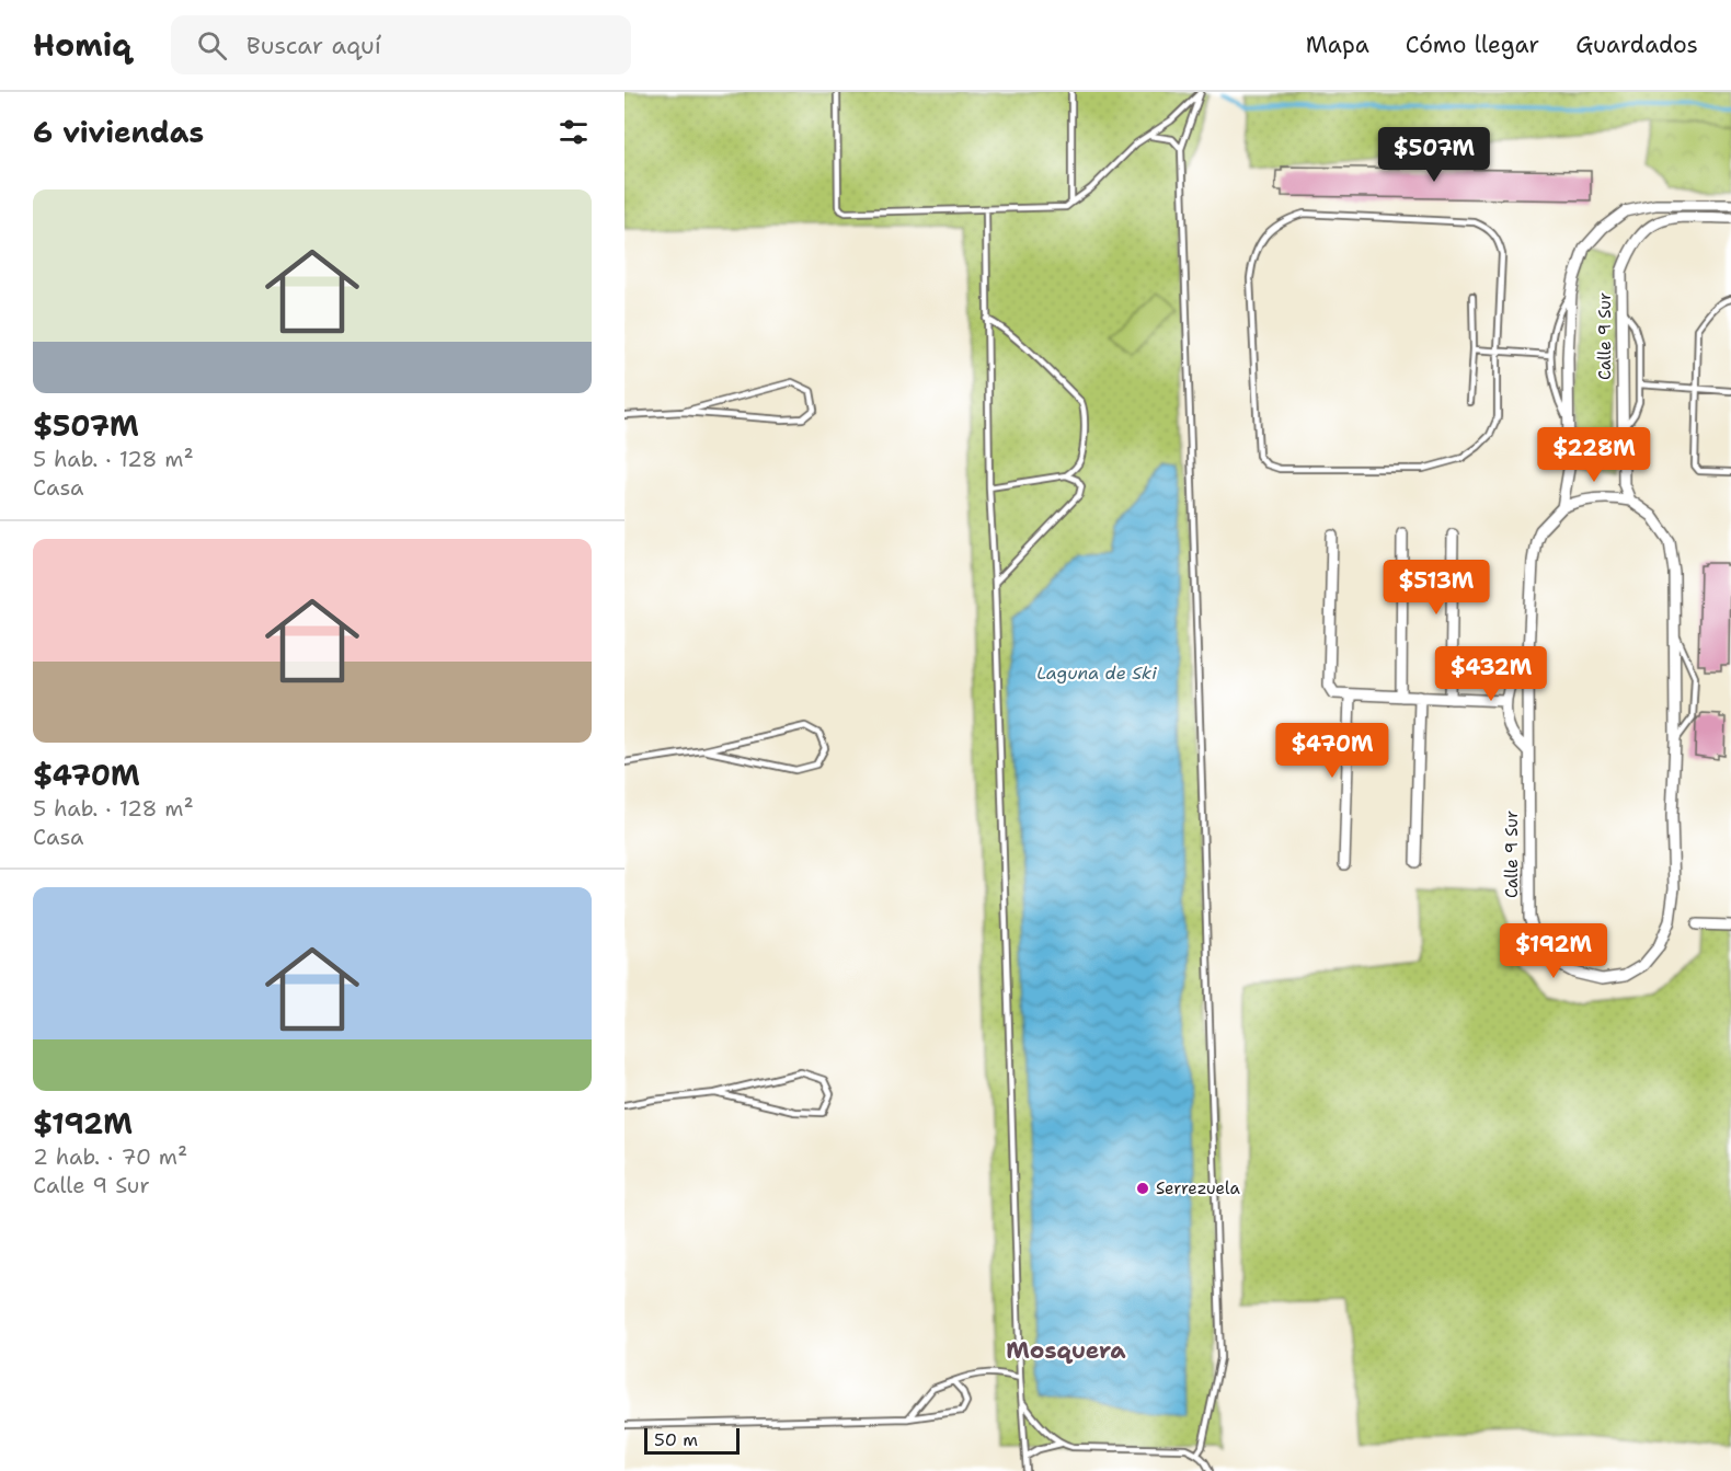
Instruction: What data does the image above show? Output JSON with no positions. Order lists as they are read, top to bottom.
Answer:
{
  "streets": {
    "street": ["Calle 9 Sur"]
  },
  "districts": ["Mosquera"],
  "water": ["Laguna de Ski"],
  "places": ["Serrezuela"],
  "scale_bar": "50 m",
  "page": {
    "header": "Homiq",
    "search": "Buscar aquí",
    "nav": ["Mapa", "Cómo llegar", "Guardados"],
    "heading": "6 viviendas",
    "price": [
      "$507M",
      "$228M",
      "$513M",
      "$432M",
      "$470M",
      "$192M"
    ],
    "list": [
      {
        "name": "$507M",
        "note": "5 hab. · 128 m² · Casa"
      },
      {
        "name": "$470M",
        "note": "5 hab. · 128 m² · Casa"
      },
      {
        "name": "$192M",
        "note": "2 hab. · 70 m² · Calle 9 Sur"
      }
    ],
    "scale": "50 m"
  }
}
